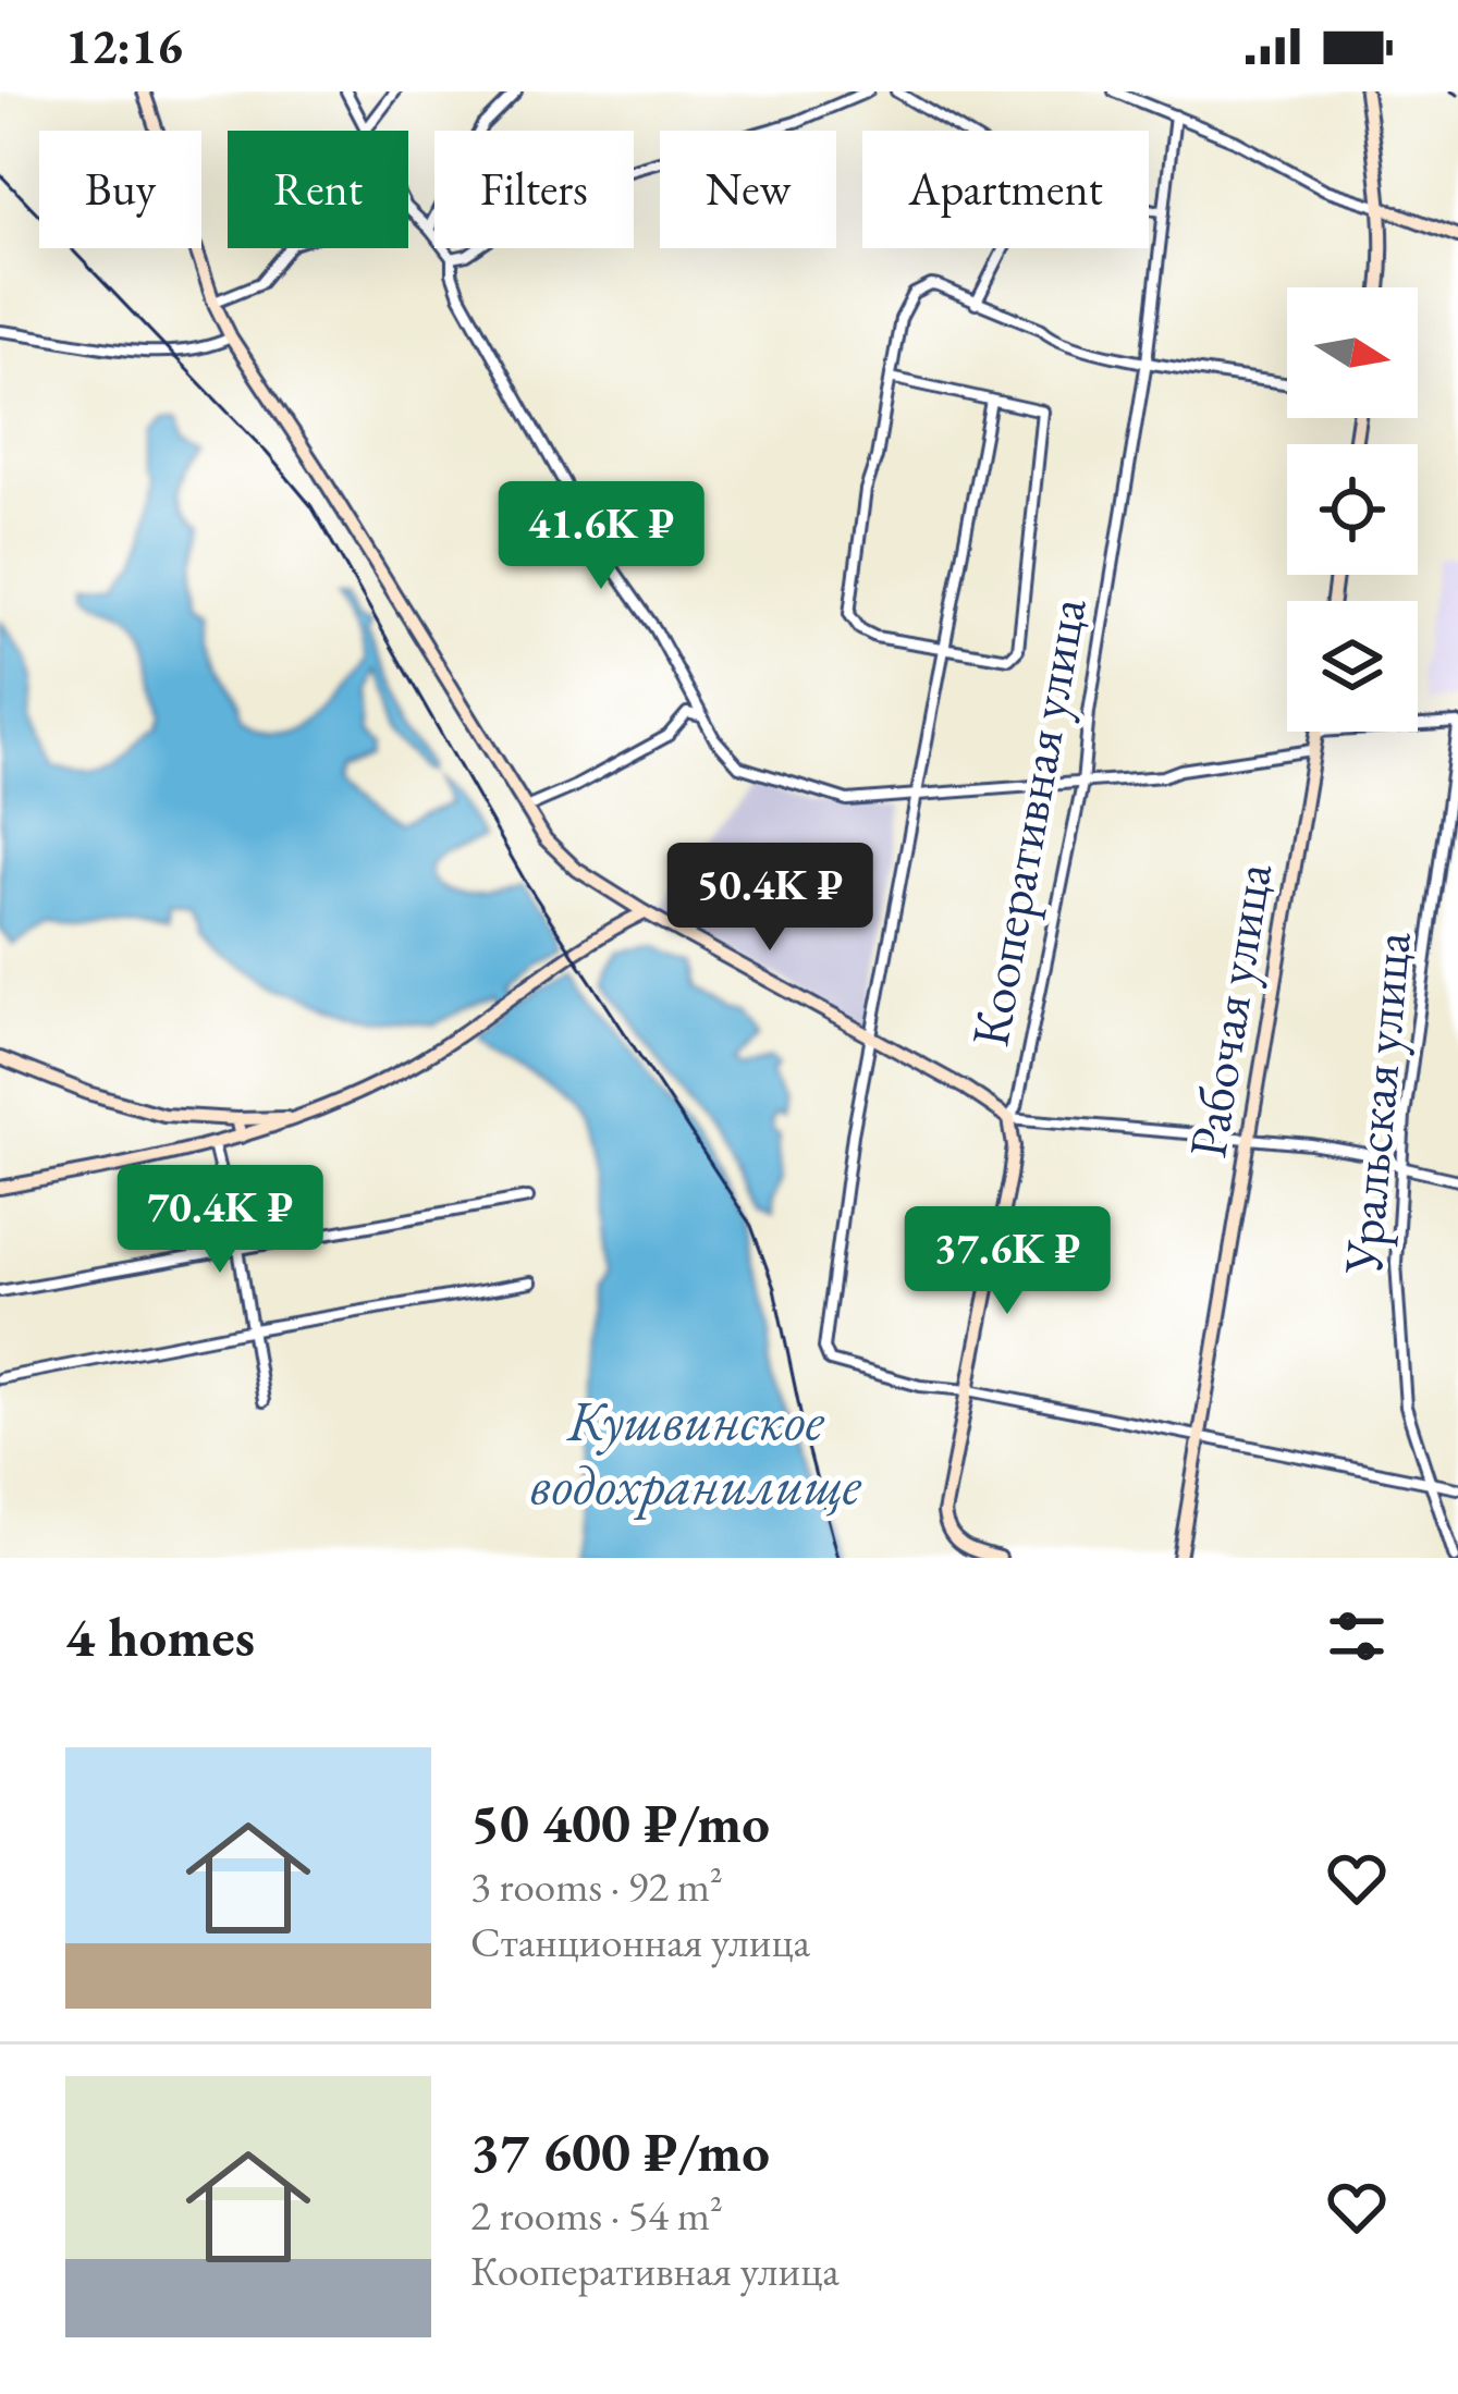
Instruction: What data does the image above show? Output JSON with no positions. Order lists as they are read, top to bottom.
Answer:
{
  "streets": {
    "street": ["Кооперативная улица", "Рабочая улица", "Уральская улица"]
  },
  "water": ["Кушвинское водохранилище"],
  "north": "right",
  "page": {
    "status": "12:16",
    "chip": [
      "Buy",
      "Rent",
      "Filters",
      "New",
      "Apartment"
    ],
    "price": [
      "41.6K ₽",
      "50.4K ₽",
      "70.4K ₽",
      "37.6K ₽"
    ],
    "heading": "4 homes",
    "list": [
      {
        "name": "50 400 ₽/mo",
        "note": "3 rooms · 92 m² · Станционная улица"
      },
      {
        "name": "37 600 ₽/mo",
        "note": "2 rooms · 54 m² · Кооперативная улица"
      }
    ]
  }
}
